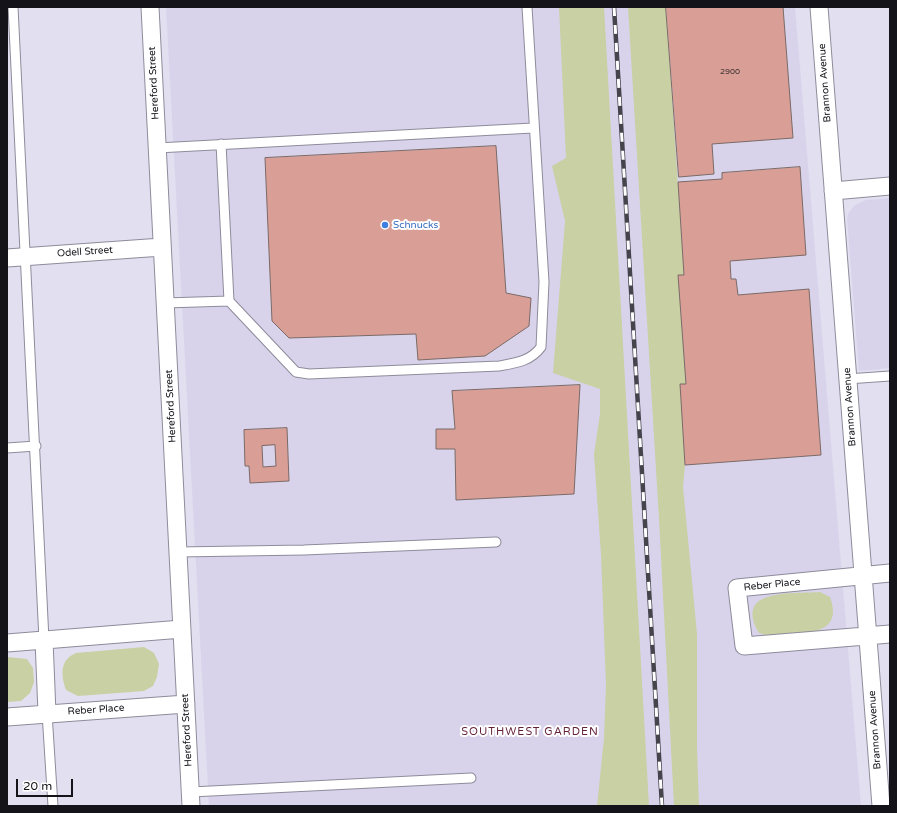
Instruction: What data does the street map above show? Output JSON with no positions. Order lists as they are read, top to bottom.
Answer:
{
  "streets": {
    "street": [
      "Hereford Street",
      "Brannon Avenue",
      "Odell Street",
      "Reber Place"
    ]
  },
  "crossings": [
    ["Hereford Street", "Odell Street"],
    ["Hereford Street", "Reber Place"],
    ["Brannon Avenue", "Reber Place"]
  ],
  "districts": ["SOUTHWEST GARDEN"],
  "places": ["Schnucks"],
  "house_numbers": ["2900"],
  "scale_bar": "20 m"
}
